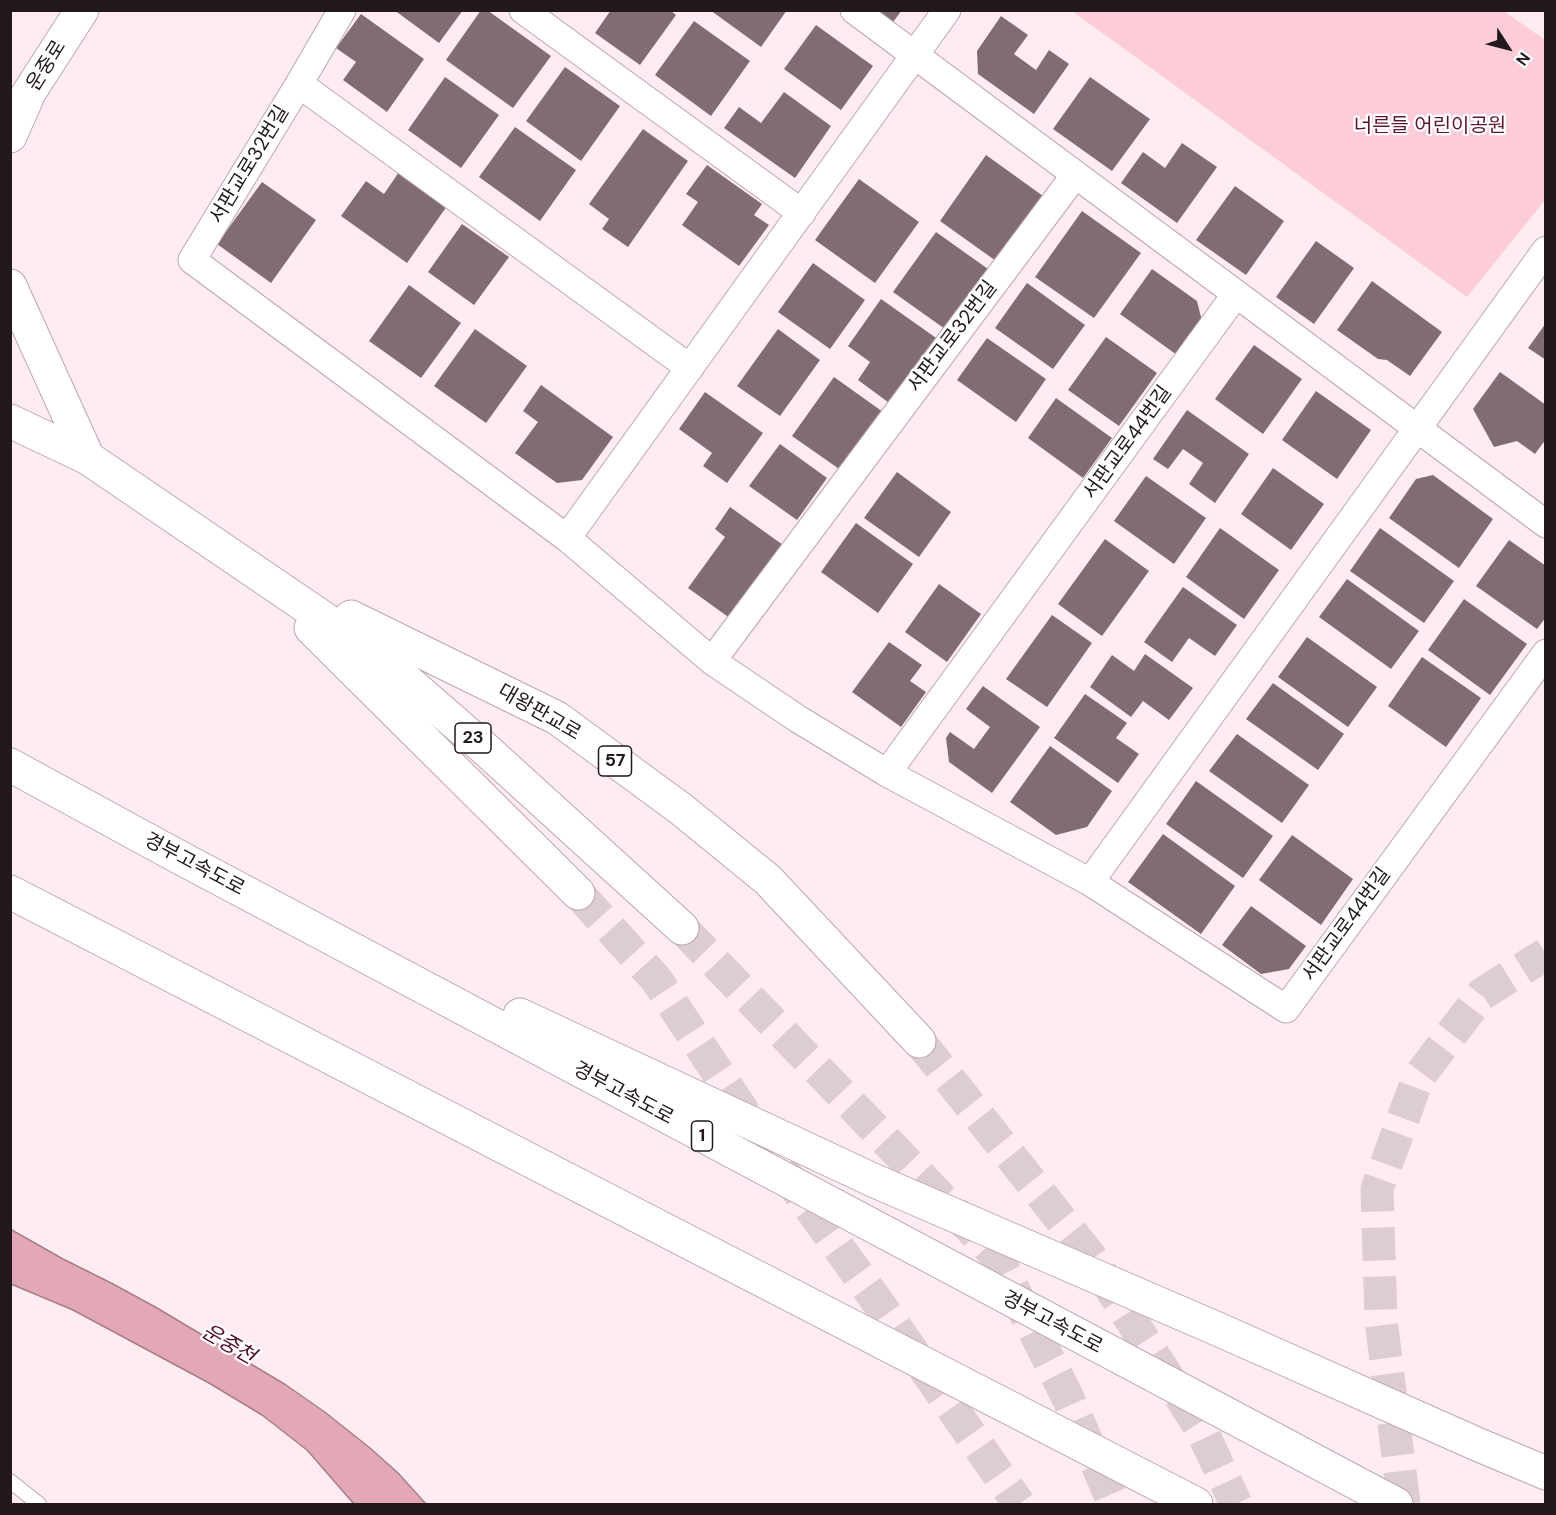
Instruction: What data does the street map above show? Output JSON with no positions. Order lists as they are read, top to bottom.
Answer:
{
  "streets": {
    "main road": [
      "운중로",
      "대왕판교로",
      "23",
      "57",
      "경부고속도로",
      "1"
    ],
    "street": ["서판교로32번길", "서판교로44번길"]
  },
  "crossings": [
    ["서판교로32번길", "서판교로44번길"],
    ["대왕판교로", "23"]
  ],
  "water": ["운중천"],
  "parks": ["너른들 어린이공원"],
  "north": "bottom right"
}
